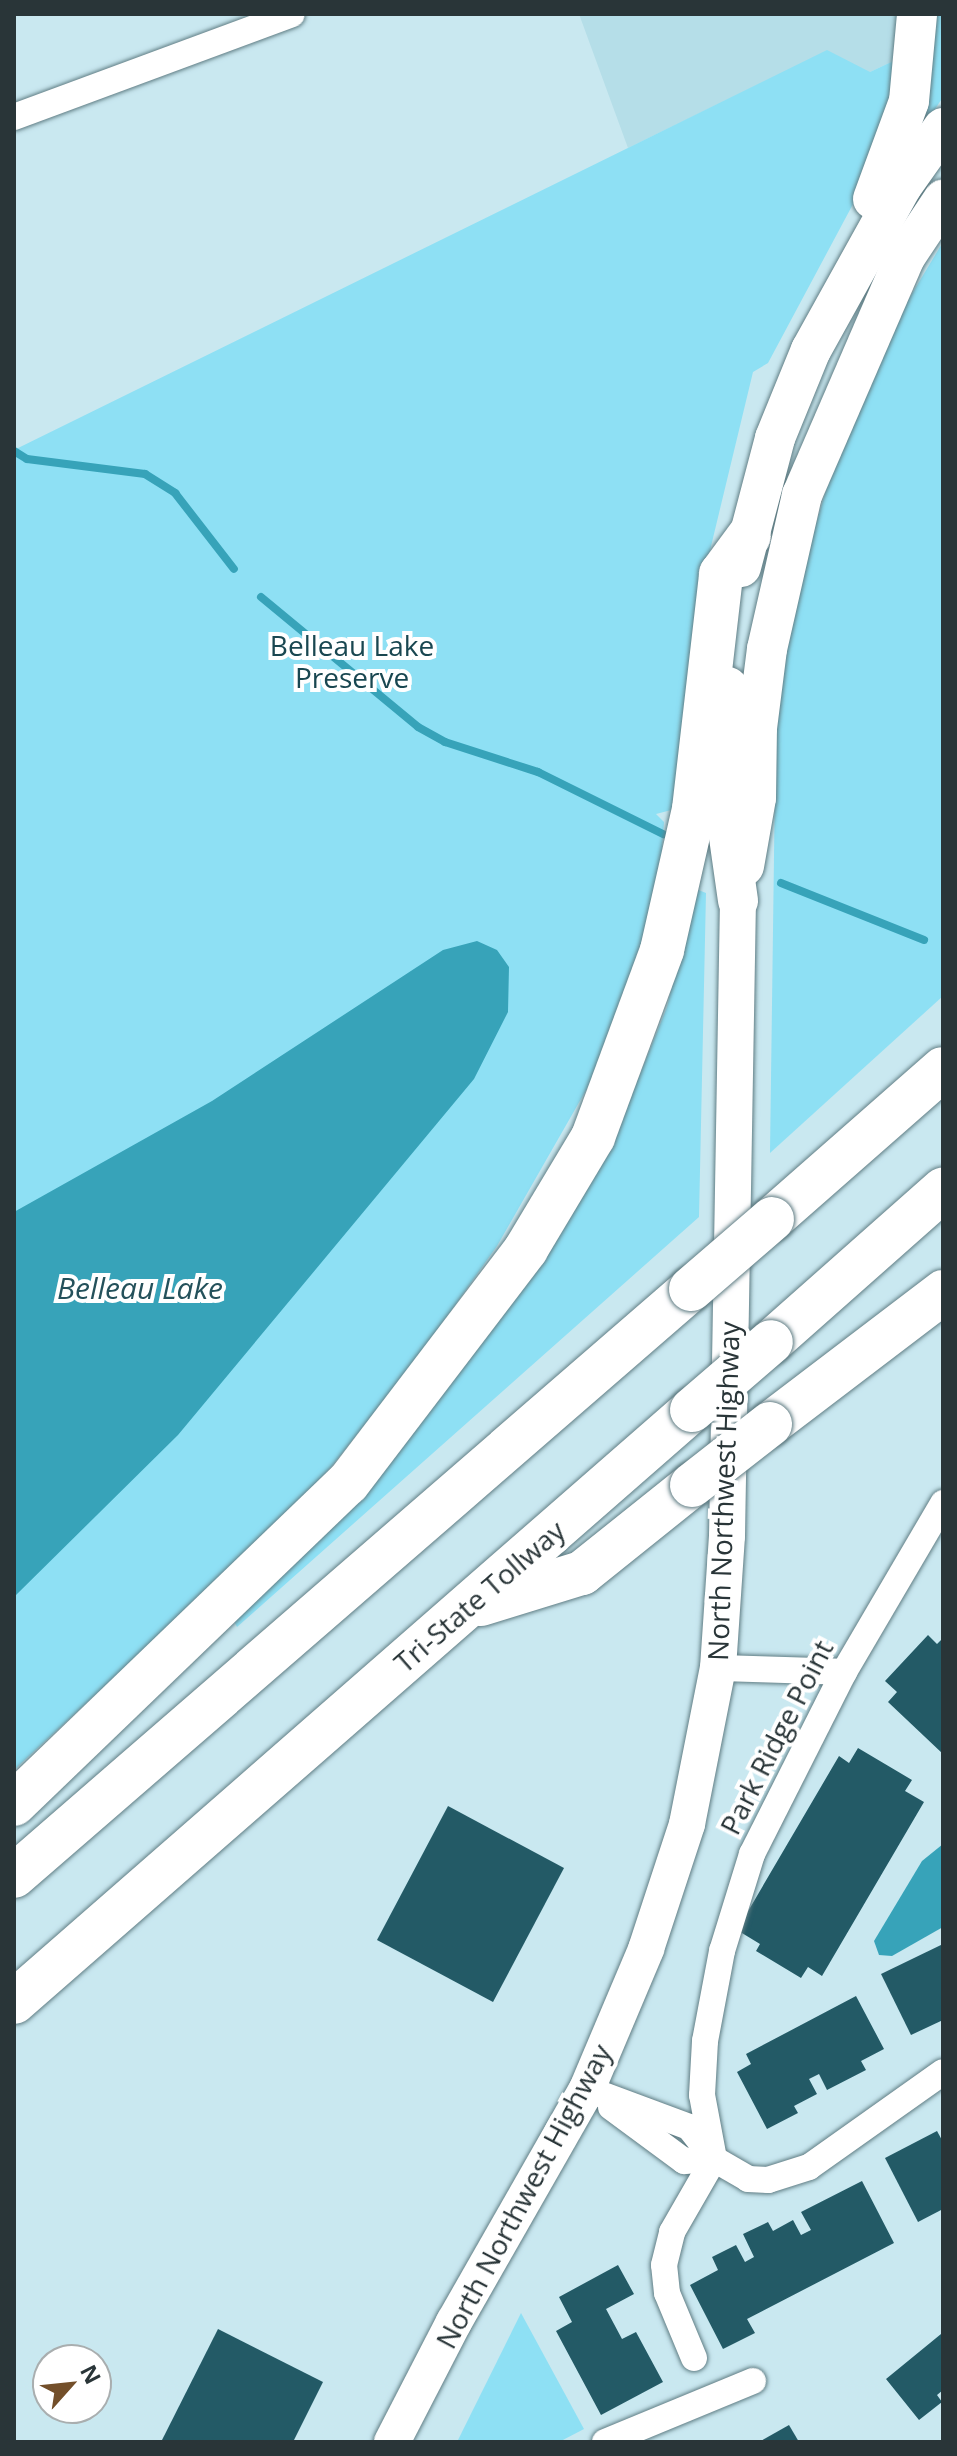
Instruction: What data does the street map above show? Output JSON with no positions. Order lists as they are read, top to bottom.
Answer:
{
  "streets": {
    "highway": ["Tri-State Tollway"],
    "main road": ["North Northwest Highway"],
    "street": ["Park Ridge Point"]
  },
  "water": ["Belleau Lake"],
  "parks": ["Belleau Lake Preserve"],
  "north": "top right"
}
